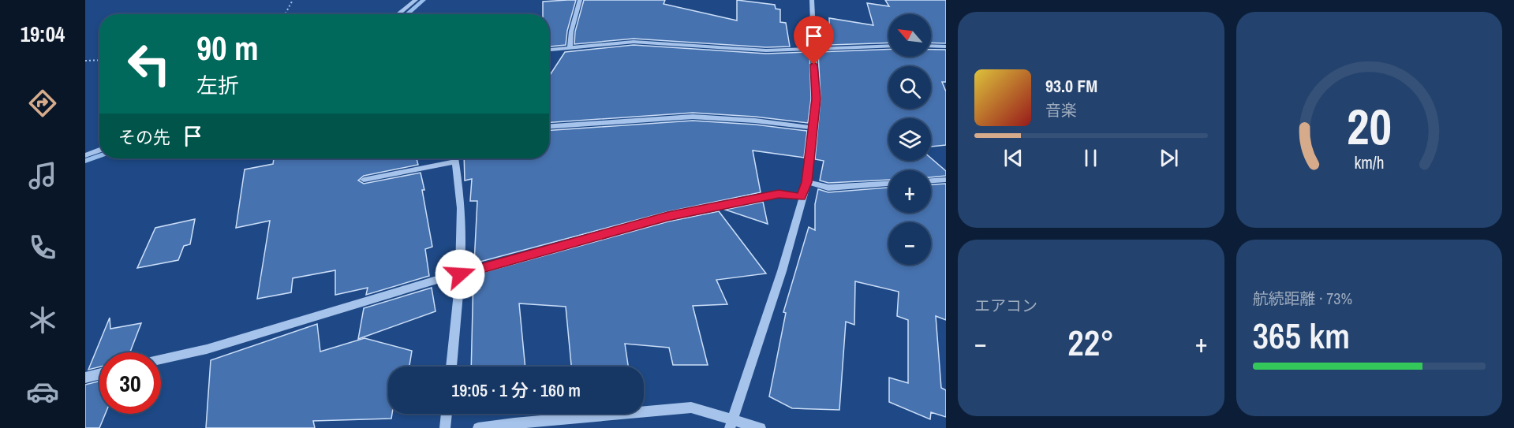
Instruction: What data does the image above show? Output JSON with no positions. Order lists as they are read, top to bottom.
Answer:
{
  "north": "top left",
  "page": {
    "tabs": "19:04",
    "map_buttons": ["+", "−"],
    "turn": ["90 m", "左折"],
    "song": ["93.0 FM", "音楽"],
    "then": "その先",
    "tile": [
      "エアコン",
      ["航続距離 · 73%", "365 km"]
    ],
    "heat": ["−", "22°", "+"],
    "limit": "30",
    "trip": "19:05 · 1 分 · 160 m",
    "gauge": ["20", "km/h"]
  }
}
